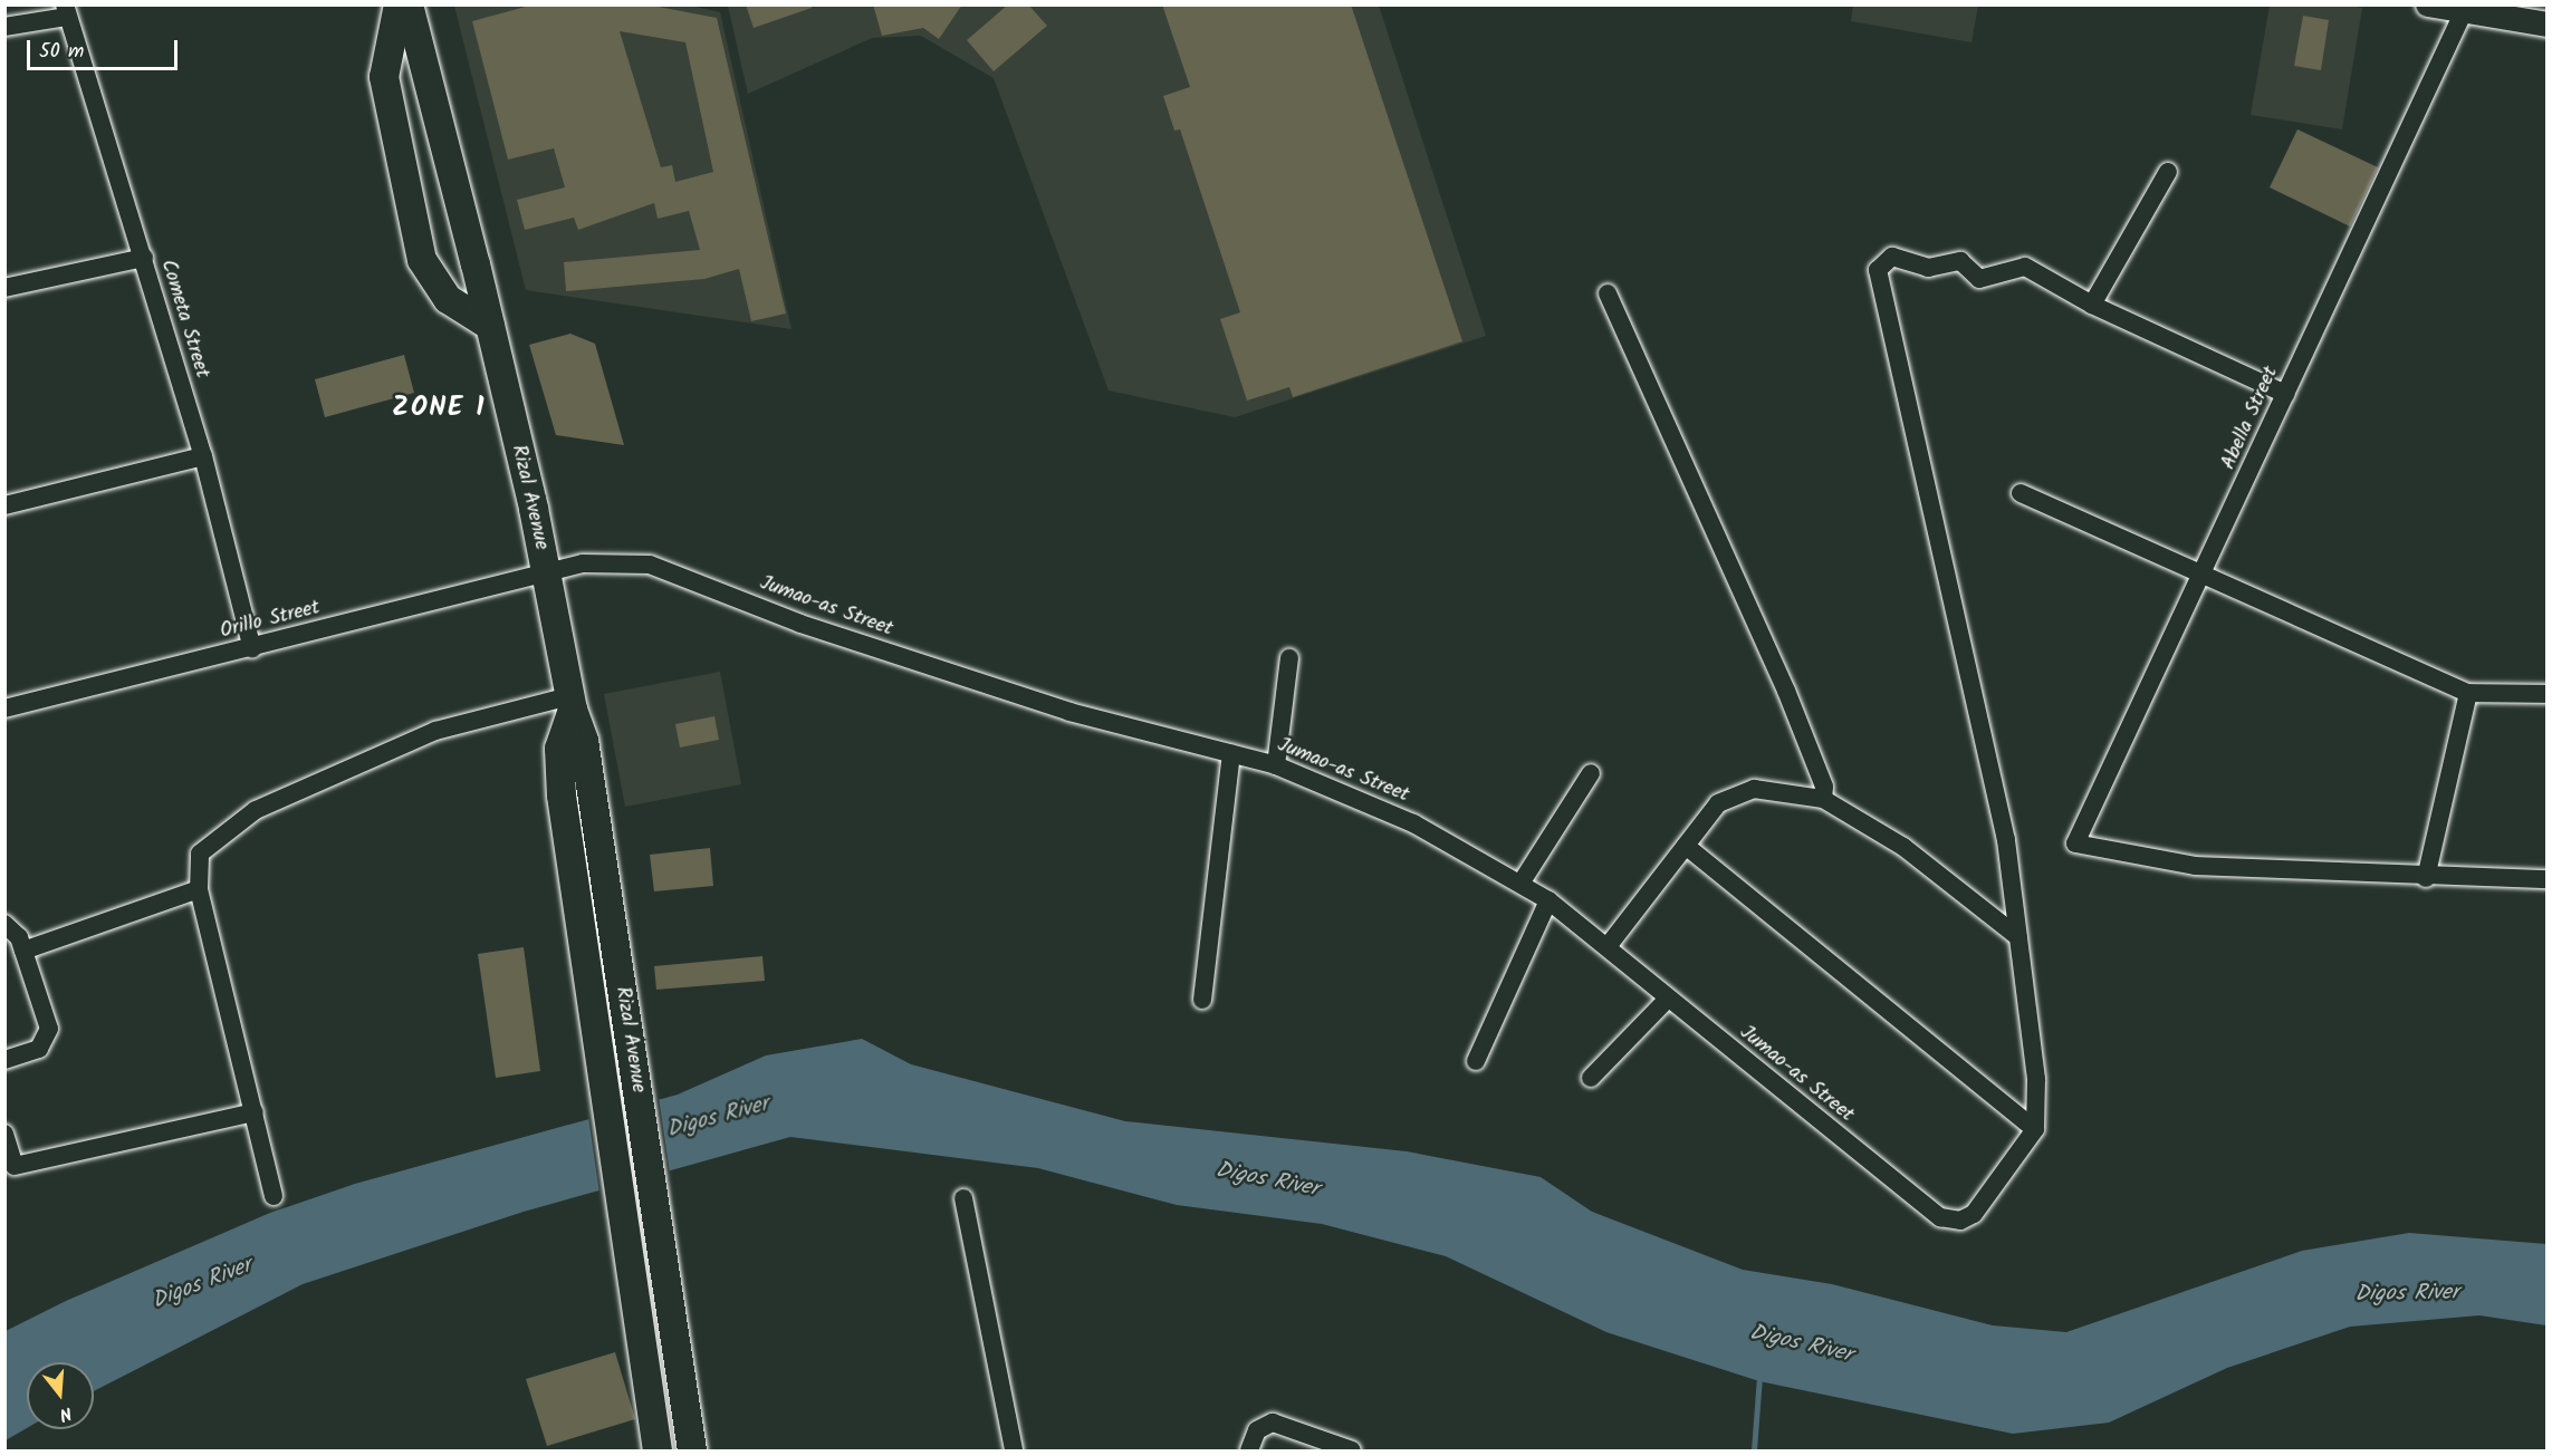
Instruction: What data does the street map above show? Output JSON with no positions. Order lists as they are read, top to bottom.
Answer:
{
  "streets": {
    "main road": ["Rizal Avenue"],
    "street": [
      "Cometa Street",
      "Abella Street",
      "Jumao-as Street",
      "Orillo Street"
    ]
  },
  "crossings": [
    ["Cometa Street", "Orillo Street"],
    ["Rizal Avenue", "Jumao-as Street"],
    ["Rizal Avenue", "Orillo Street"],
    ["Jumao-as Street", "Orillo Street"]
  ],
  "districts": ["ZONE 1"],
  "water": ["Digos River"],
  "scale_bar": "50 m",
  "north": "bottom"
}
